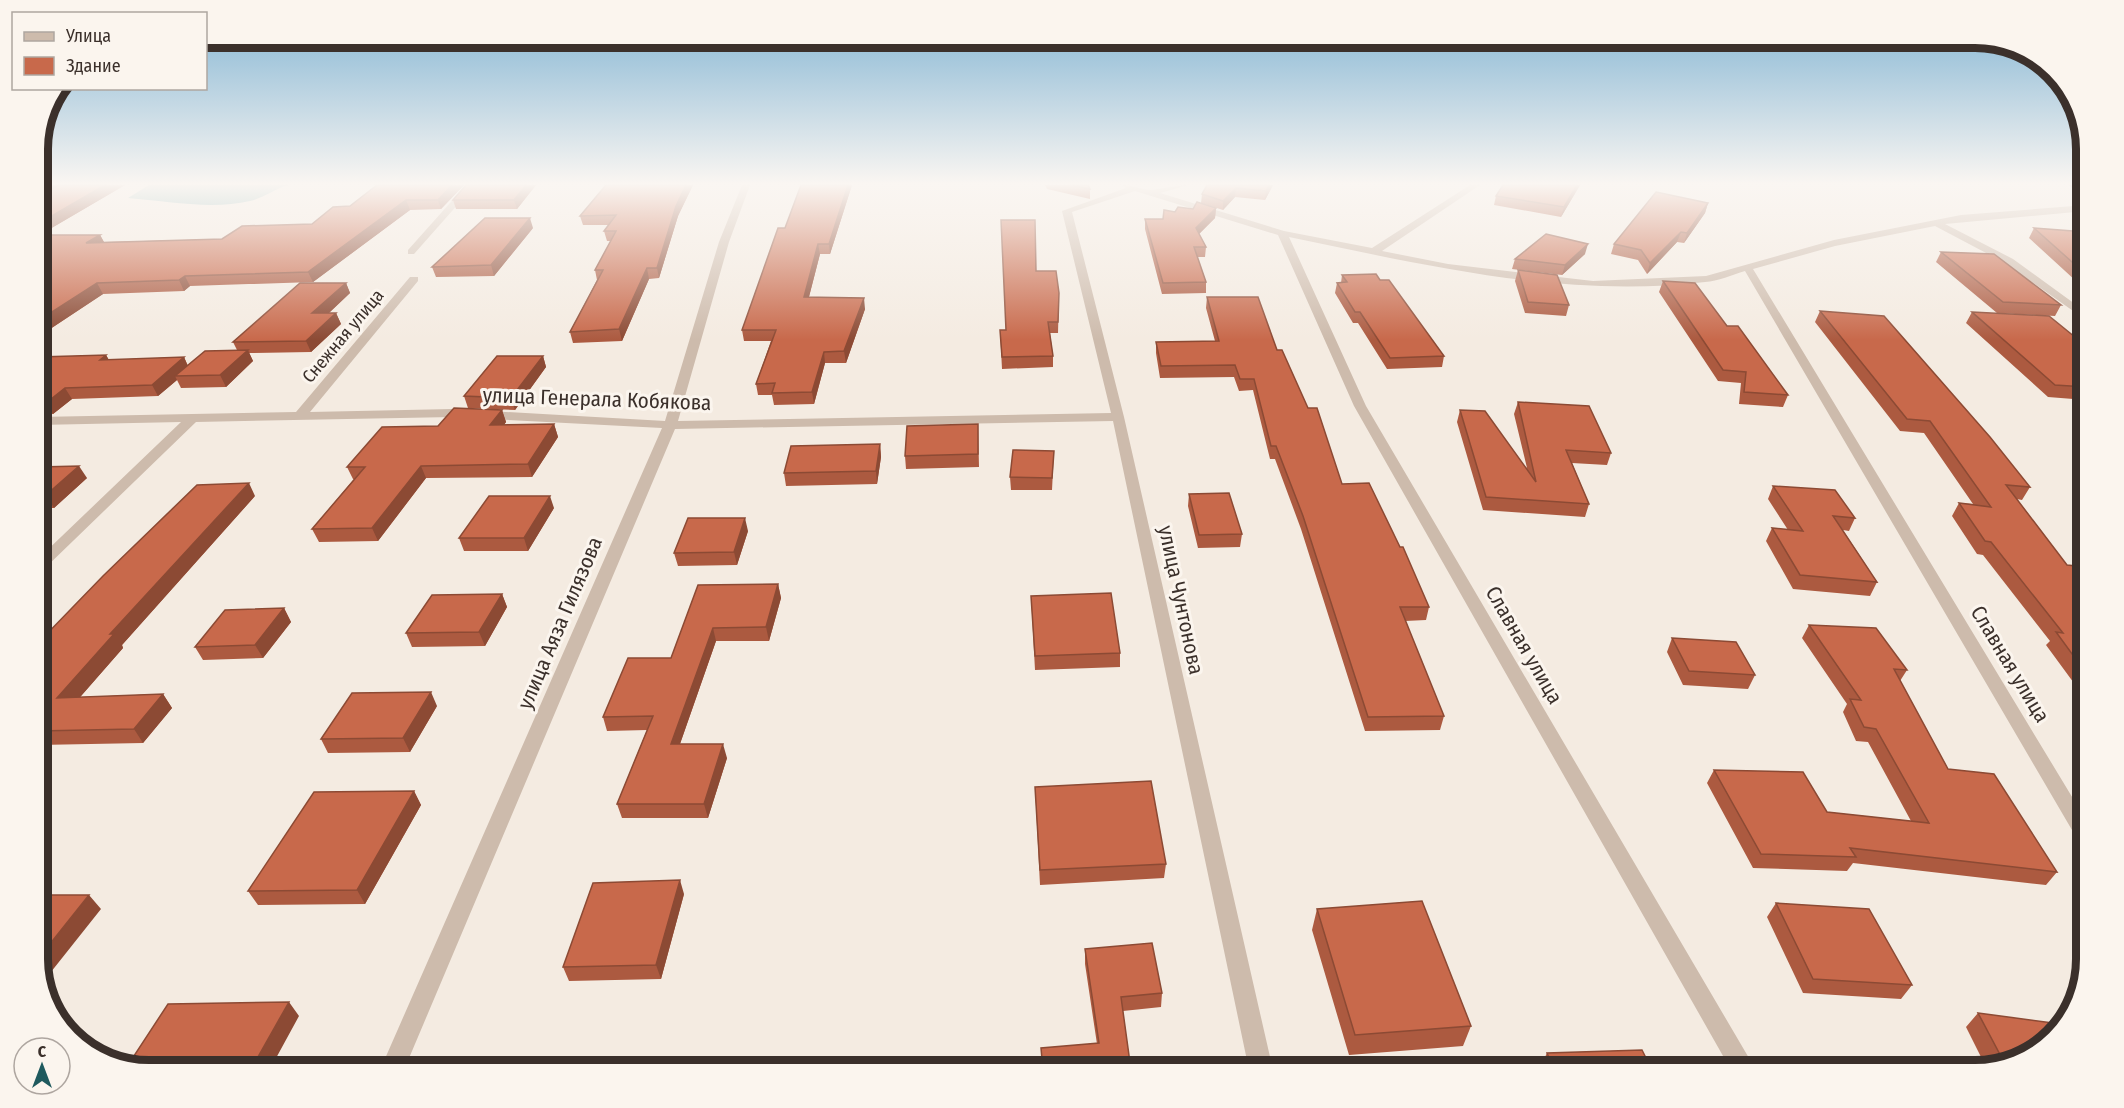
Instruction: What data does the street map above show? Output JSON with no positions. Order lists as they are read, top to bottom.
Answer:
{
  "streets": {
    "street": [
      "Снежная улица",
      "улица Генерала Кобякова",
      "улица Чунтонова",
      "улица Аяза Гилязова",
      "Славная улица"
    ]
  },
  "crossings": [
    ["Снежная улица", "улица Генерала Кобякова"],
    ["улица Генерала Кобякова", "улица Чунтонова"],
    ["улица Генерала Кобякова", "улица Аяза Гилязова"]
  ],
  "legend": ["Улица", "Здание"],
  "north": "top"
}
